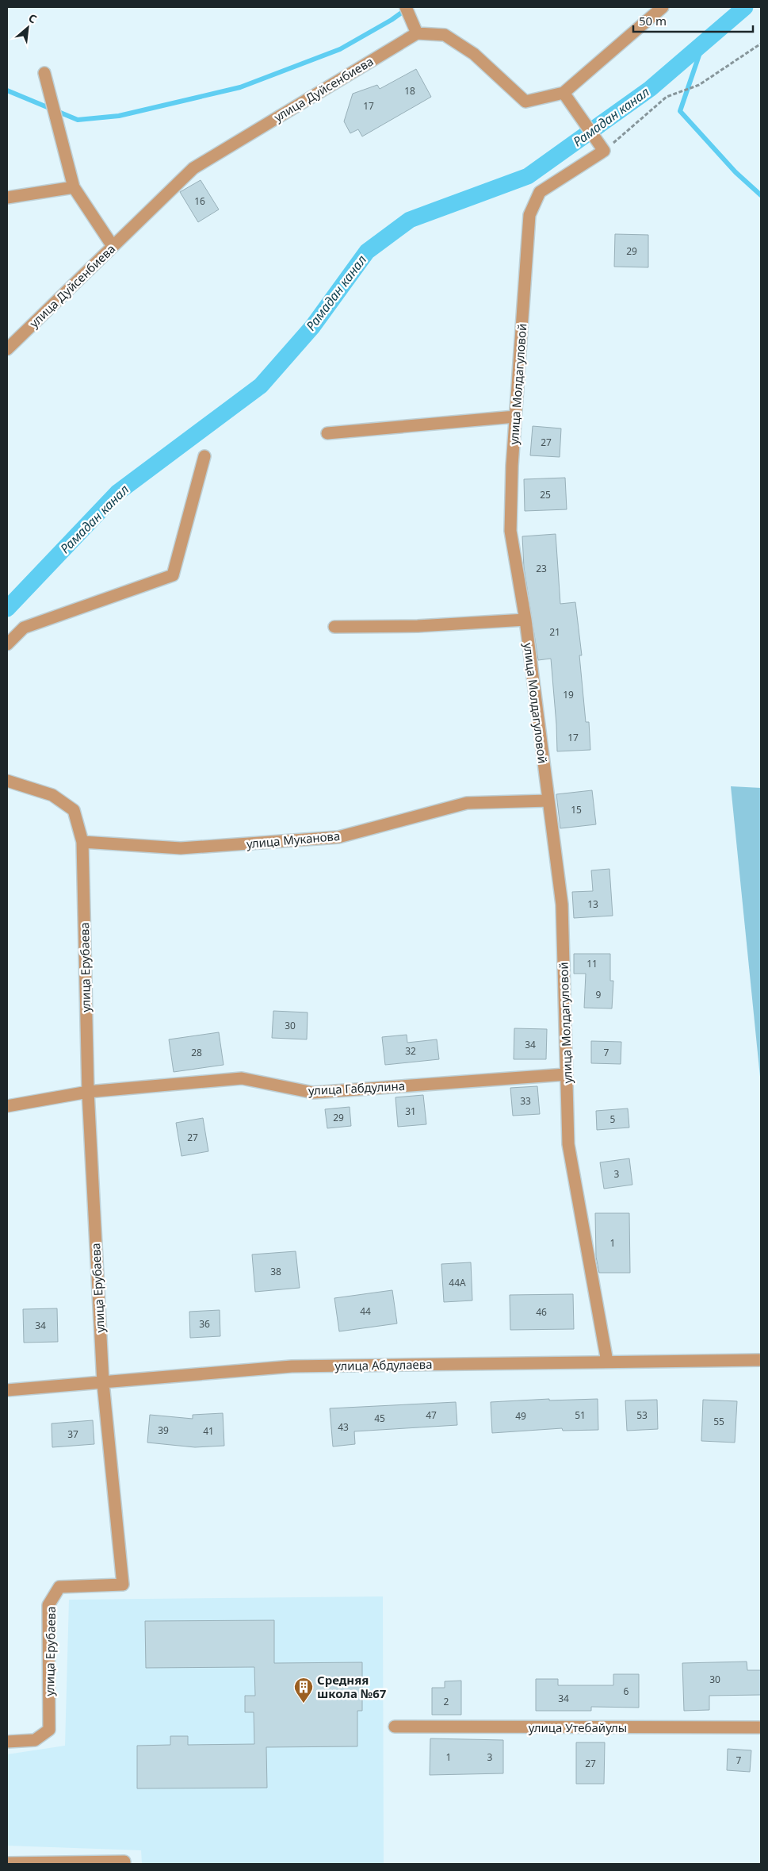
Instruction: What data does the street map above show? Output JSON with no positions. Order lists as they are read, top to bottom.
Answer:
{
  "streets": {
    "street": [
      "улица Дуйсенбиева",
      "улица Молдагуловой",
      "улица Муканова",
      "улица Ерубаева",
      "улица Габдулина",
      "улица Абдулаева",
      "улица Утебайулы"
    ]
  },
  "crossings": [
    ["улица Молдагуловой", "улица Муканова"],
    ["улица Молдагуловой", "улица Габдулина"],
    ["улица Молдагуловой", "улица Абдулаева"],
    ["улица Муканова", "улица Ерубаева"],
    ["улица Ерубаева", "улица Габдулина"],
    ["улица Ерубаева", "улица Абдулаева"]
  ],
  "water": ["Рамадан канал"],
  "places": {
    "building": ["Средняя школа №67"]
  },
  "house_numbers": [
    "18",
    "17",
    "16",
    "29",
    "27",
    "25",
    "23",
    "21",
    "19",
    "17",
    "15",
    "13",
    "11",
    "9",
    "30",
    "34",
    "32",
    "28",
    "7",
    "33",
    "31",
    "29",
    "5",
    "27",
    "3",
    "1",
    "38",
    "44А",
    "44",
    "46",
    "36",
    "34",
    "47",
    "51",
    "53",
    "49",
    "45",
    "55",
    "43",
    "39",
    "41",
    "37",
    "30",
    "6",
    "34",
    "2",
    "1",
    "3",
    "7",
    "27"
  ],
  "scale_bar": "50 m",
  "north": "top right"
}
